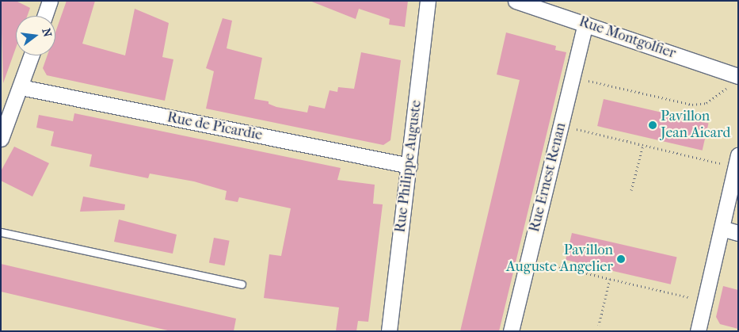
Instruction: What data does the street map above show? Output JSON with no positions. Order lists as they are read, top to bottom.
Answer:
{
  "streets": {
    "street": [
      "Rue Montgolfier",
      "Rue de Picardie",
      "Rue Philippe Auguste",
      "Rue Ernest Renan"
    ]
  },
  "crossings": [
    ["Rue Montgolfier", "Rue Ernest Renan"],
    ["Rue de Picardie", "Rue Philippe Auguste"]
  ],
  "places": ["Pavillon Jean Aicard", "Pavillon Auguste Angelier"],
  "north": "right"
}
